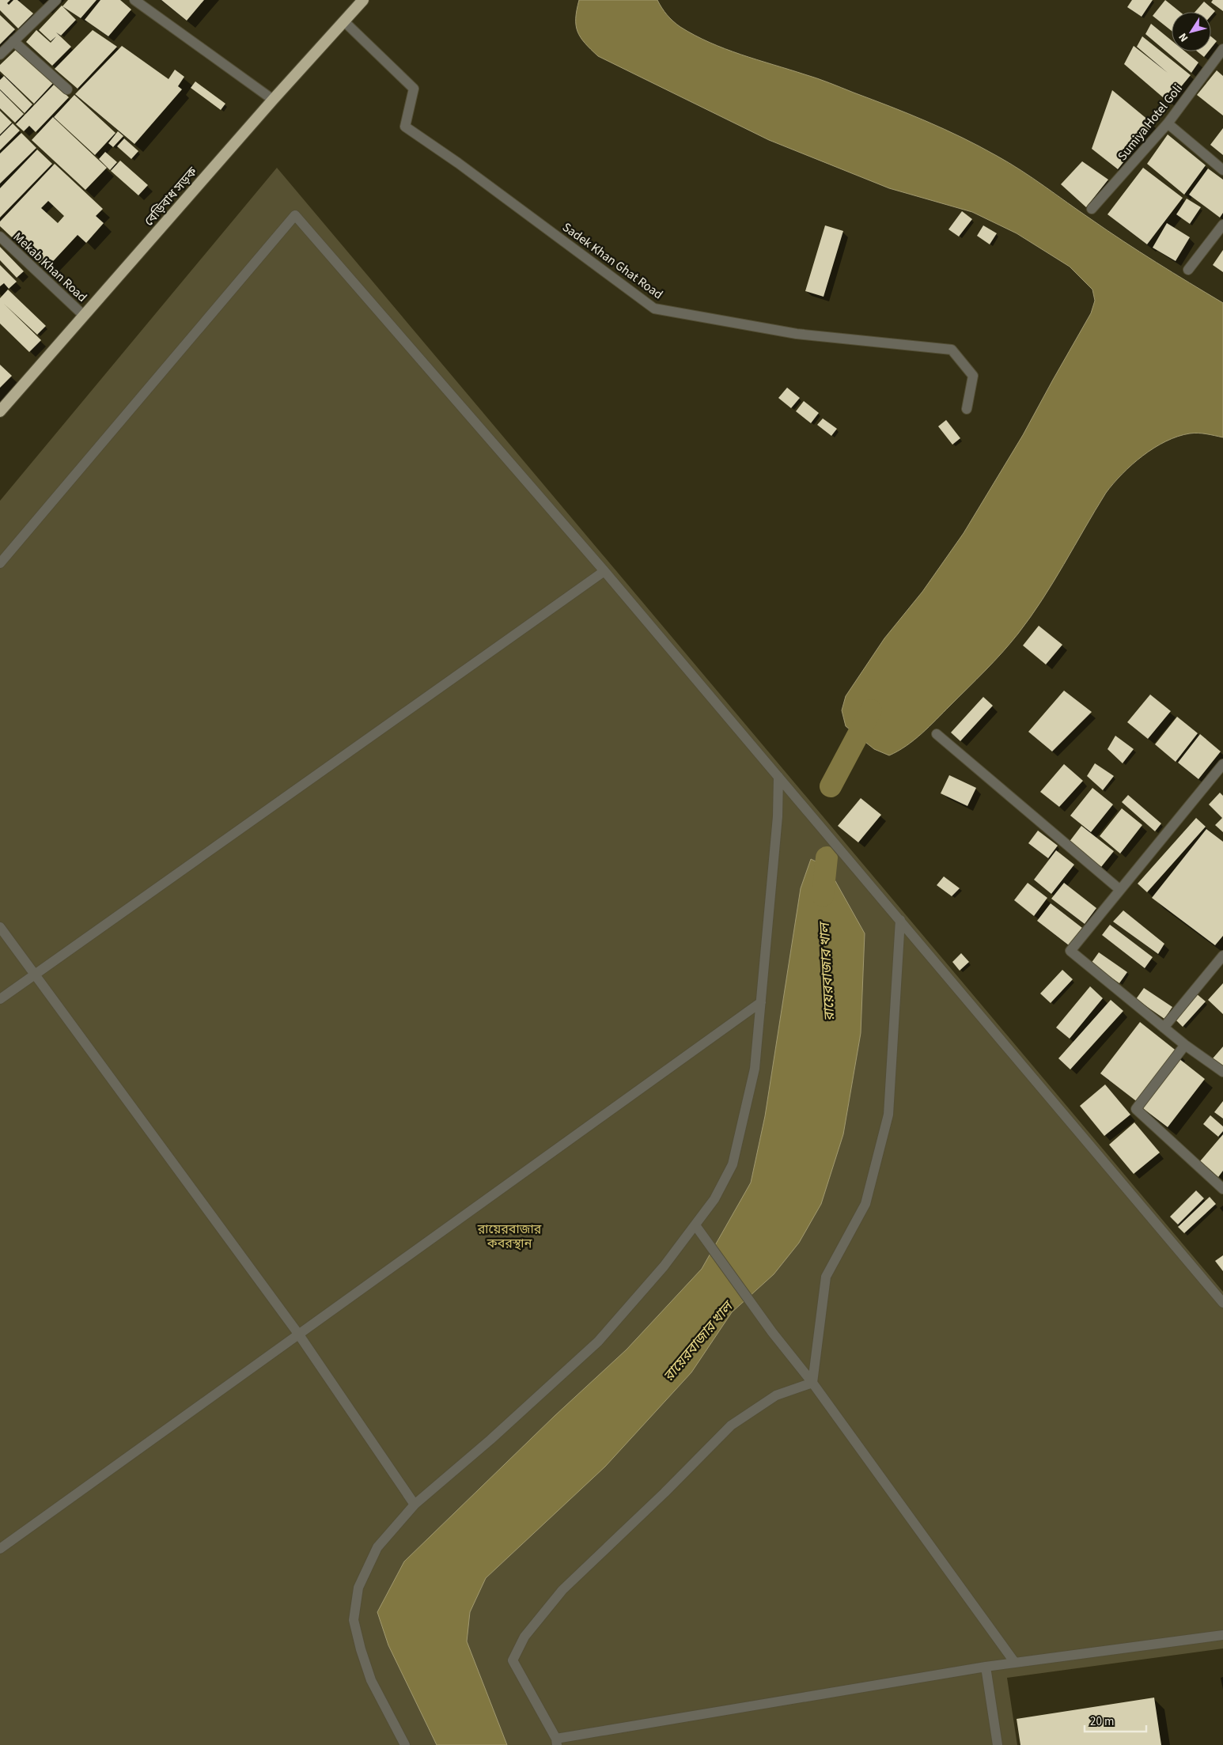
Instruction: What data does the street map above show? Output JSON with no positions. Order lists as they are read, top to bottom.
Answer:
{
  "streets": {
    "highway": ["বেড়িবাধ সড়ক"],
    "street": ["Sumiya Hotel Goli", "Sadek Khan Ghat Road", "Mekab Khan Road"]
  },
  "crossings": [
    ["বেড়িবাধ সড়ক", "Sadek Khan Ghat Road"],
    ["বেড়িবাধ সড়ক", "Mekab Khan Road"]
  ],
  "water": ["রায়েরবাজার খাল"],
  "parks": ["রায়েরবাজার কবরস্থান"],
  "scale_bar": "20 m",
  "north": "bottom left"
}
